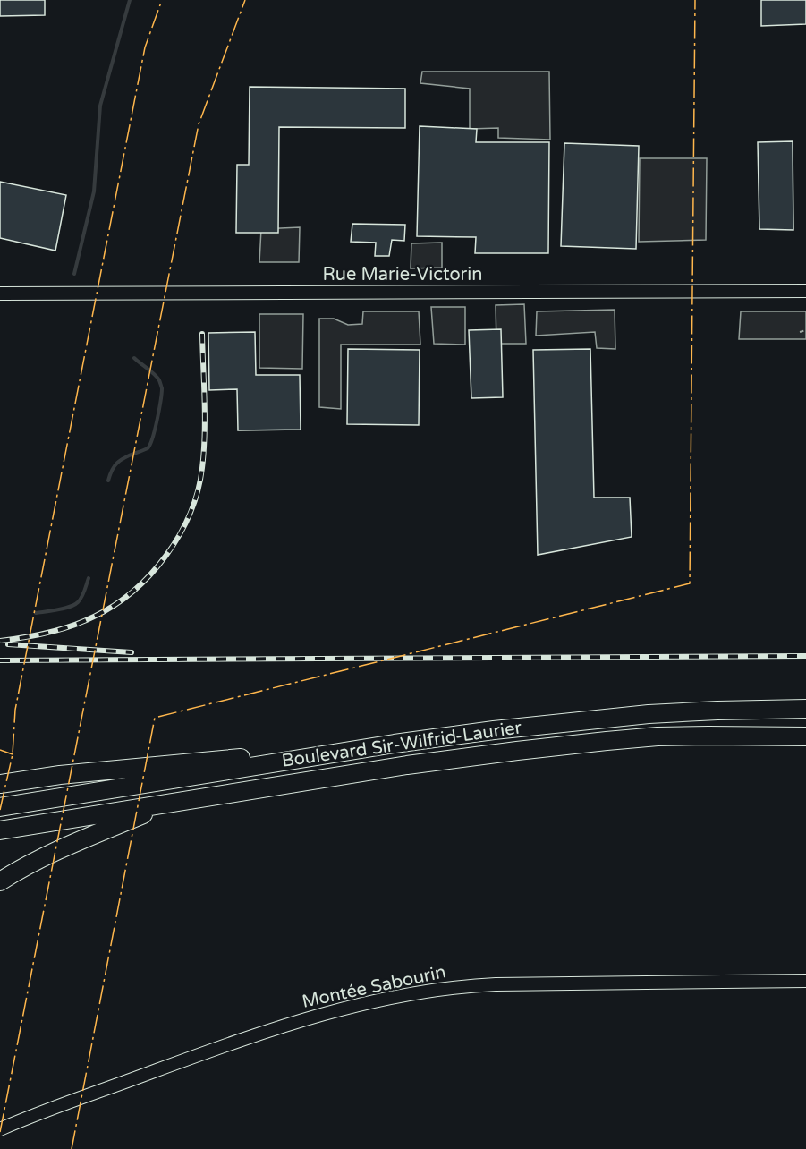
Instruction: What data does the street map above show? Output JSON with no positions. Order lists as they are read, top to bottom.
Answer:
{
  "streets": {
    "highway": ["Boulevard Sir-Wilfrid-Laurier"],
    "street": ["Rue Marie-Victorin", "Montée Sabourin"]
  }
}
